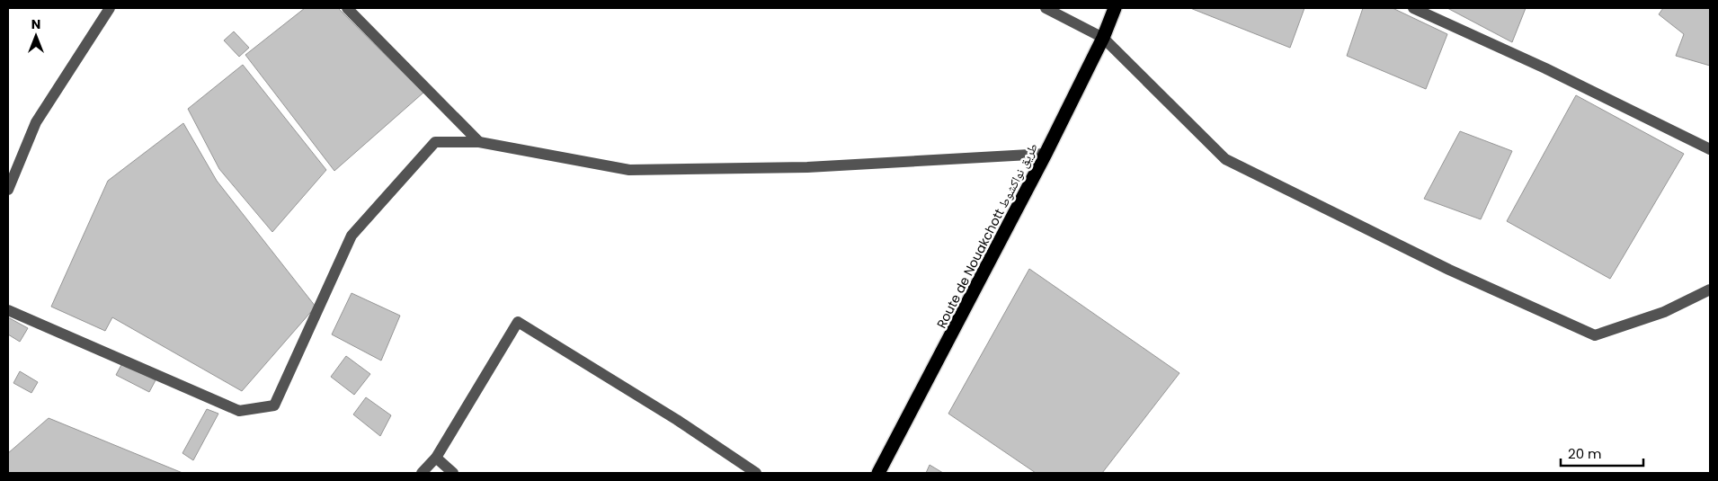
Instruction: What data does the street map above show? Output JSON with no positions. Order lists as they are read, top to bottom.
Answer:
{
  "streets": {
    "highway": ["Route de Nouakchott طريق نواكشوط"]
  },
  "scale_bar": "20 m",
  "north": "top"
}
